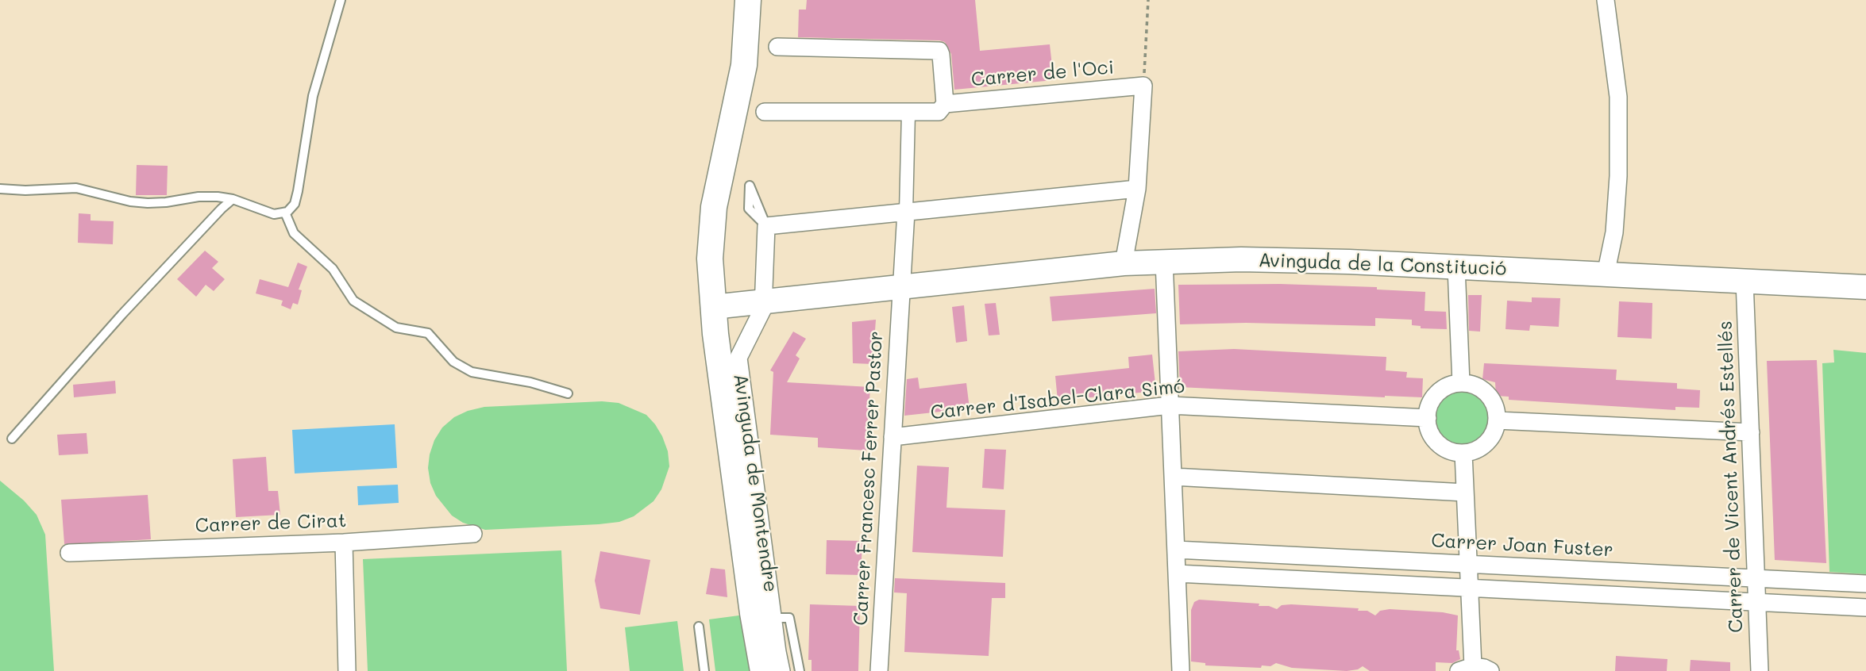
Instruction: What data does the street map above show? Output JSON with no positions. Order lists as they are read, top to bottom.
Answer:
{
  "streets": {
    "main road": ["Avinguda de la Constitució", "Avinguda de Montendre"],
    "street": [
      "Carrer de l'Oci",
      "Carrer d'Isabel-Clara Simó",
      "Carrer de Vicent Andrés Estellés",
      "Carrer Francesc Ferrer Pastor",
      "Carrer de Cirat",
      "Carrer Joan Fuster"
    ]
  },
  "crossings": [
    ["Avinguda de la Constitució", "Carrer de Vicent Andrés Estellés"],
    ["Avinguda de la Constitució", "Carrer Francesc Ferrer Pastor"],
    ["Avinguda de la Constitució", "Avinguda de Montendre"],
    ["Carrer d'Isabel-Clara Simó", "Carrer Francesc Ferrer Pastor"],
    ["Carrer de Vicent Andrés Estellés", "Carrer Joan Fuster"]
  ]
}
